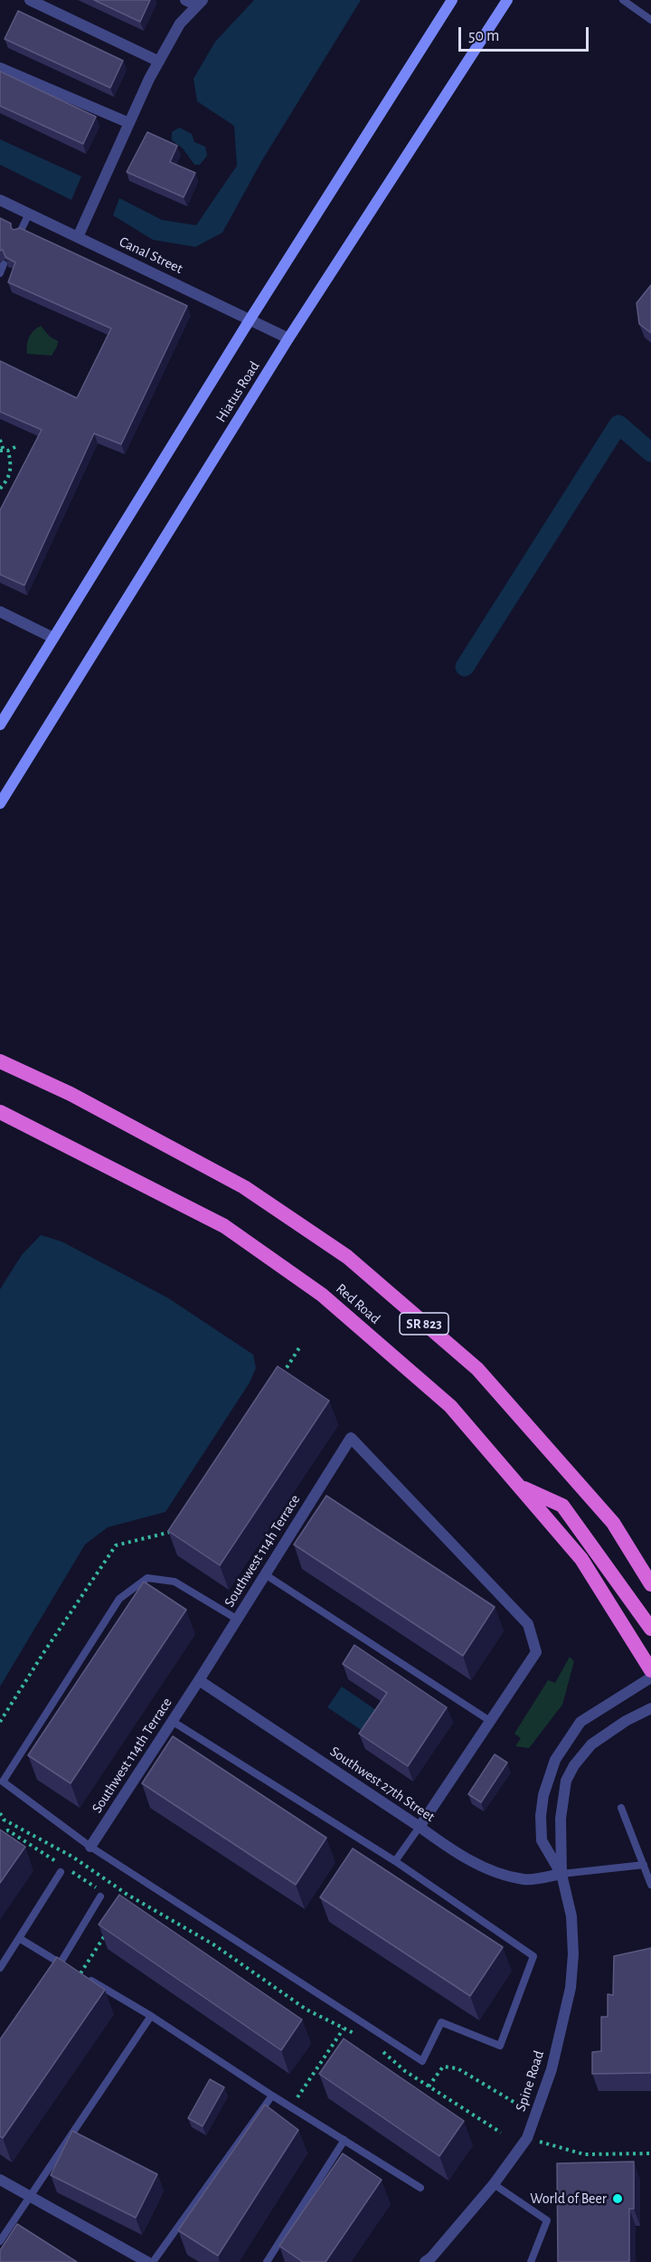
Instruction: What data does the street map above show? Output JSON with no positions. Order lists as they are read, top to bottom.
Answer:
{
  "streets": {
    "highway": ["Red Road", "SR 823"],
    "main road": ["Hiatus Road"],
    "street": [
      "Canal Street",
      "Southwest 114h Terrace",
      "Southwest 114th Terrace",
      "Southwest 27th Street",
      "Spine Road"
    ]
  },
  "crossings": [
    ["Canal Street", "Hiatus Road"],
    ["Southwest 114h Terrace", "Southwest 114th Terrace"],
    ["Southwest 114h Terrace", "Southwest 27th Street"],
    ["Southwest 114th Terrace", "Southwest 27th Street"],
    ["Southwest 27th Street", "Spine Road"]
  ],
  "places": ["World of Beer"],
  "scale_bar": "50 m"
}
